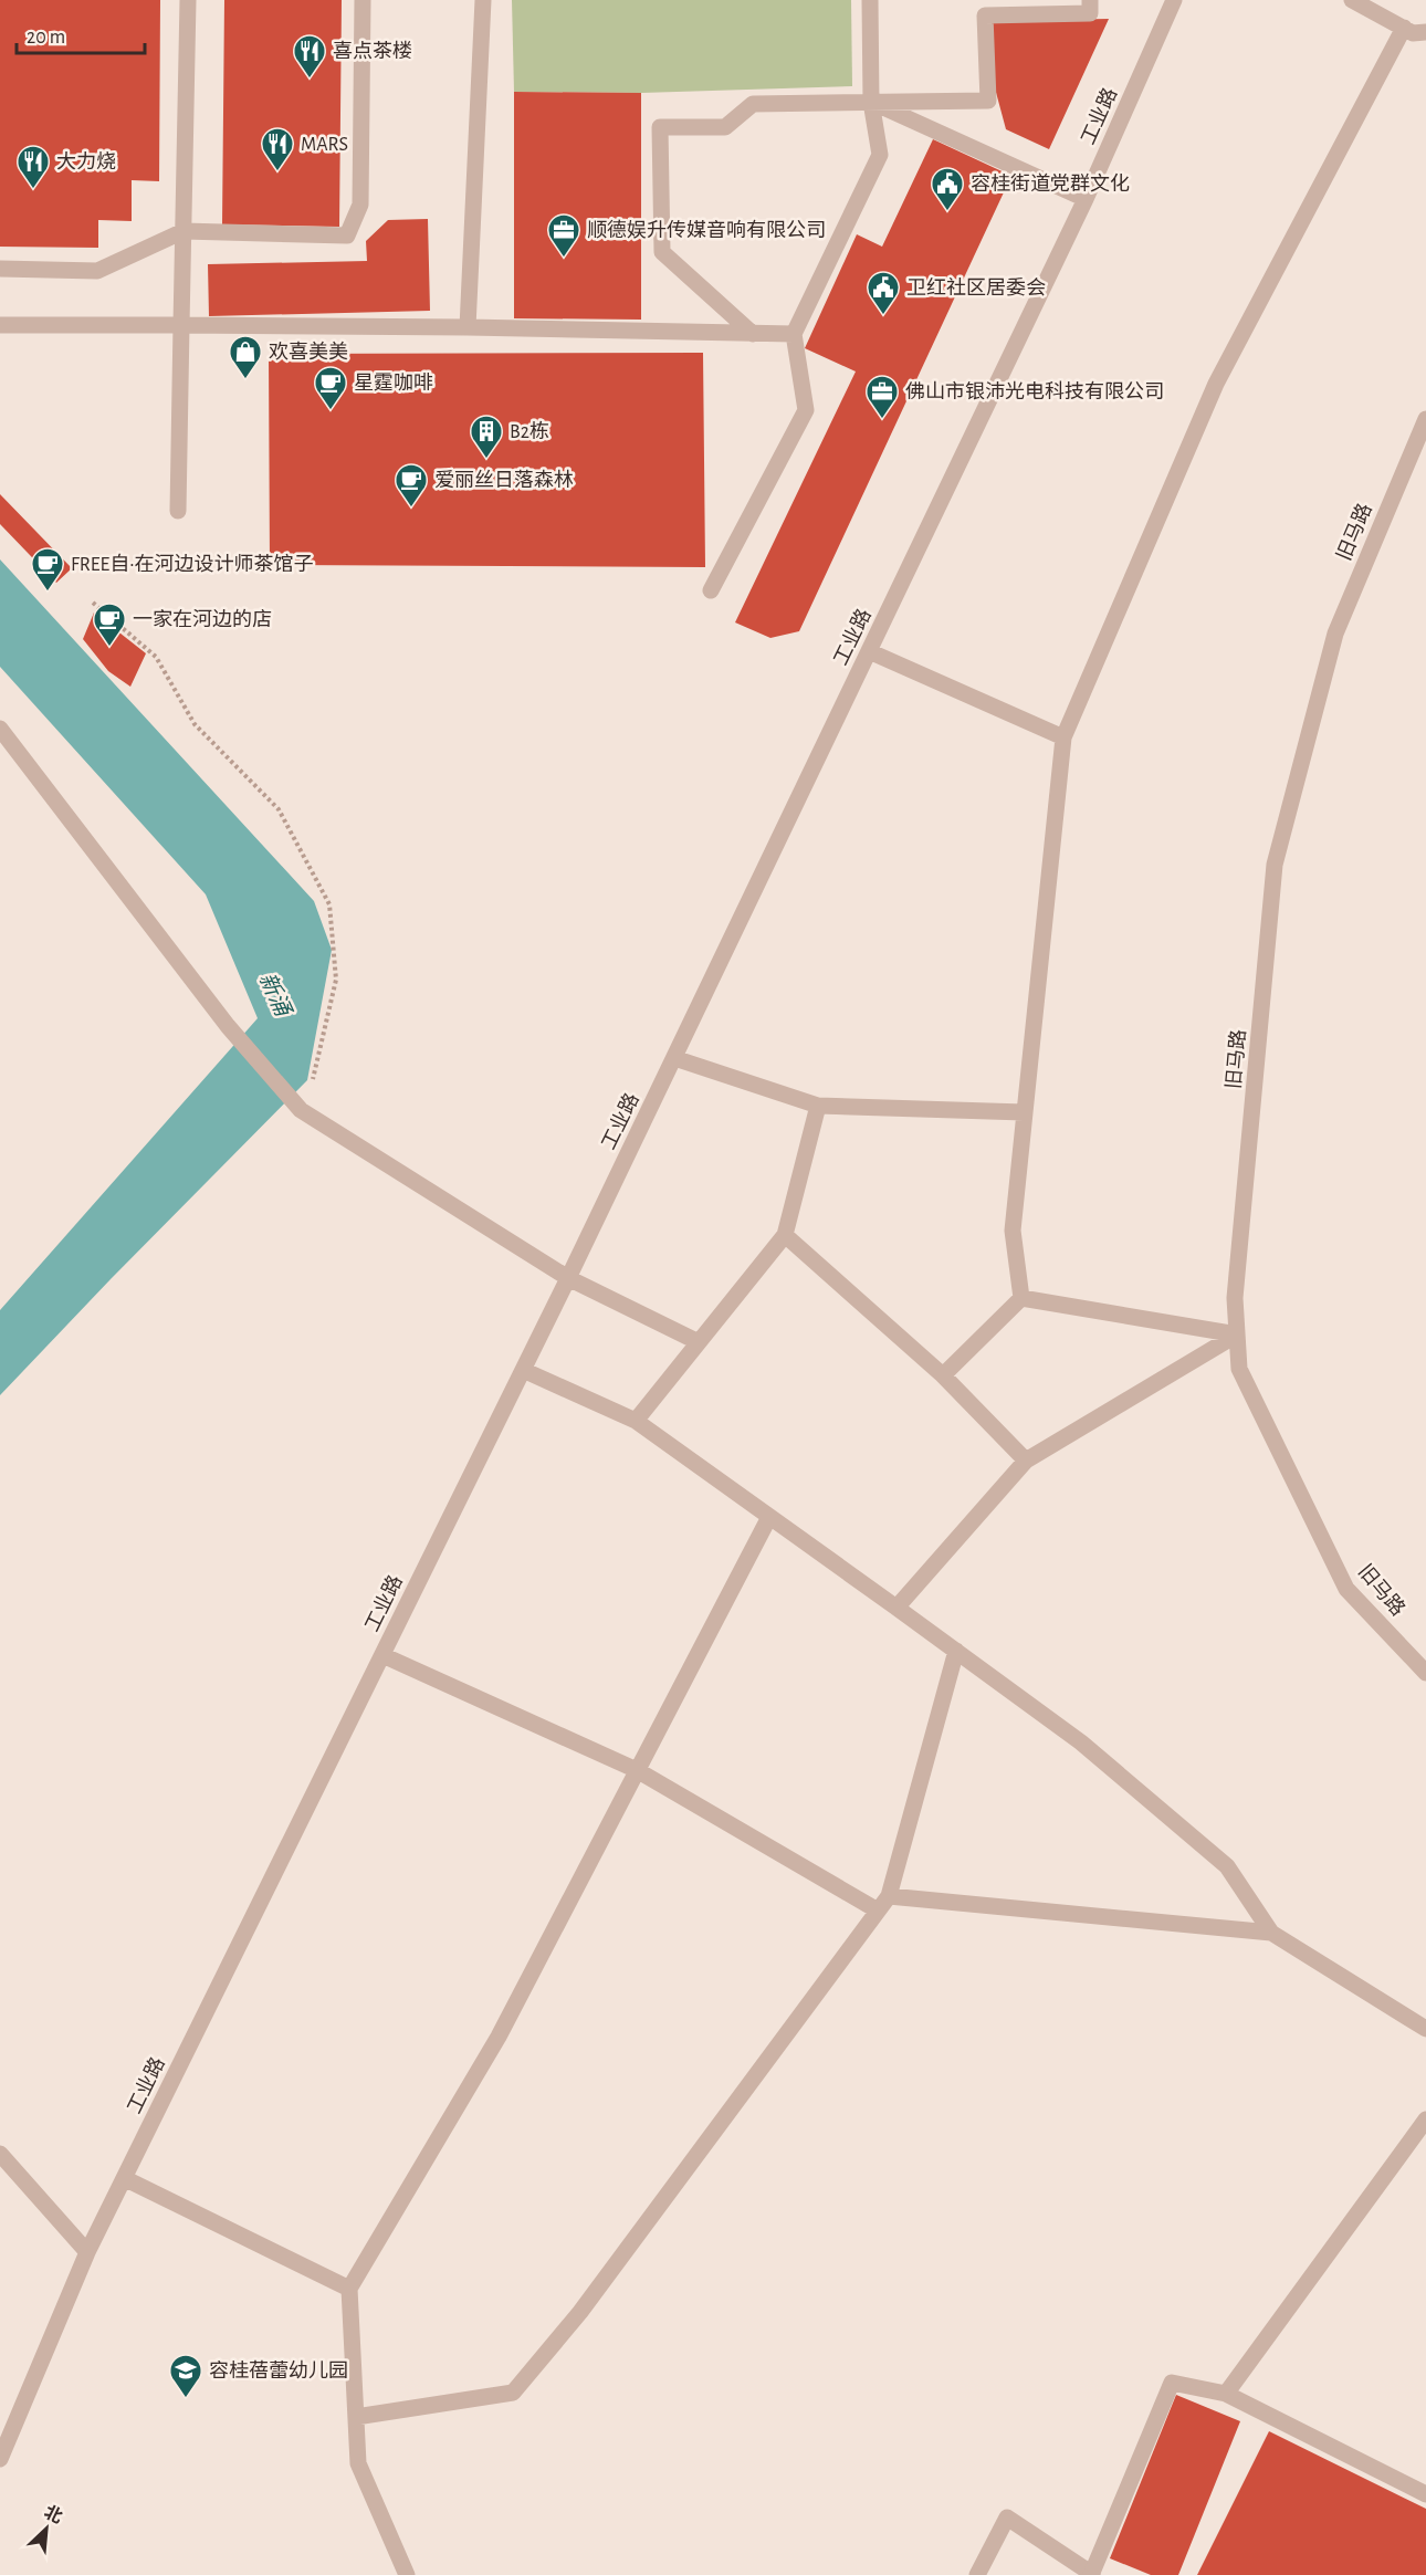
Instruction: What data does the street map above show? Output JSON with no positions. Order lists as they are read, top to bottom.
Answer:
{
  "streets": {
    "street": ["工业路", "旧马路"]
  },
  "water": ["新涌"],
  "places": {
    "restaurant": ["喜点茶楼", "MARS", "大力烧"],
    "public building": ["容桂街道党群文化", "卫红社区居委会"],
    "office": ["顺德娱升传媒音响有限公司", "佛山市银沛光电科技有限公司"],
    "shop": ["欢喜美美"],
    "cafe": [
      "星霆咖啡",
      "爱丽丝日落森林",
      "FREE自•在河边设计师茶馆子",
      "一家在河边的店"
    ],
    "building": ["B2栋"],
    "school or university": ["容桂蓓蕾幼儿园"]
  },
  "scale_bar": "20 m",
  "north": "top right"
}
